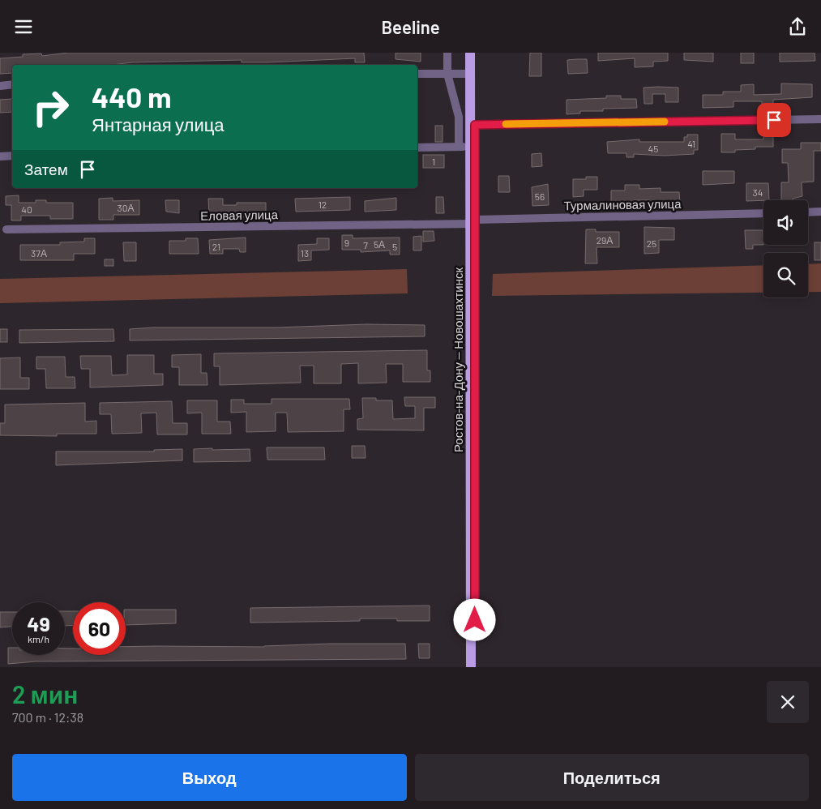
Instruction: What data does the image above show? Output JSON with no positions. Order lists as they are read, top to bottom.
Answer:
{
  "streets": {
    "main road": ["Ростов-на-Дону — Новошахтинск"],
    "street": ["Турмалиновая улица", "Еловая улица"]
  },
  "crossings": [
    ["Турмалиновая улица", "Еловая улица"],
    ["Турмалиновая улица", "Ростов-на-Дону — Новошахтинск"],
    ["Еловая улица", "Ростов-на-Дону — Новошахтинск"]
  ],
  "house_numbers": [
    "41",
    "45",
    "1",
    "34",
    "56",
    "12",
    "30А",
    "40",
    "29А",
    "9",
    "25",
    "5А",
    "7",
    "21",
    "5",
    "37А",
    "13"
  ],
  "page": {
    "header": "Beeline",
    "turn": ["440 m", "Янтарная улица"],
    "then": "Затем",
    "speed": "49 km/h",
    "limit": "60",
    "heading": ["2 мин", "700 m · 12:38"],
    "buttons": ["Выход", "Поделиться"]
  }
}
